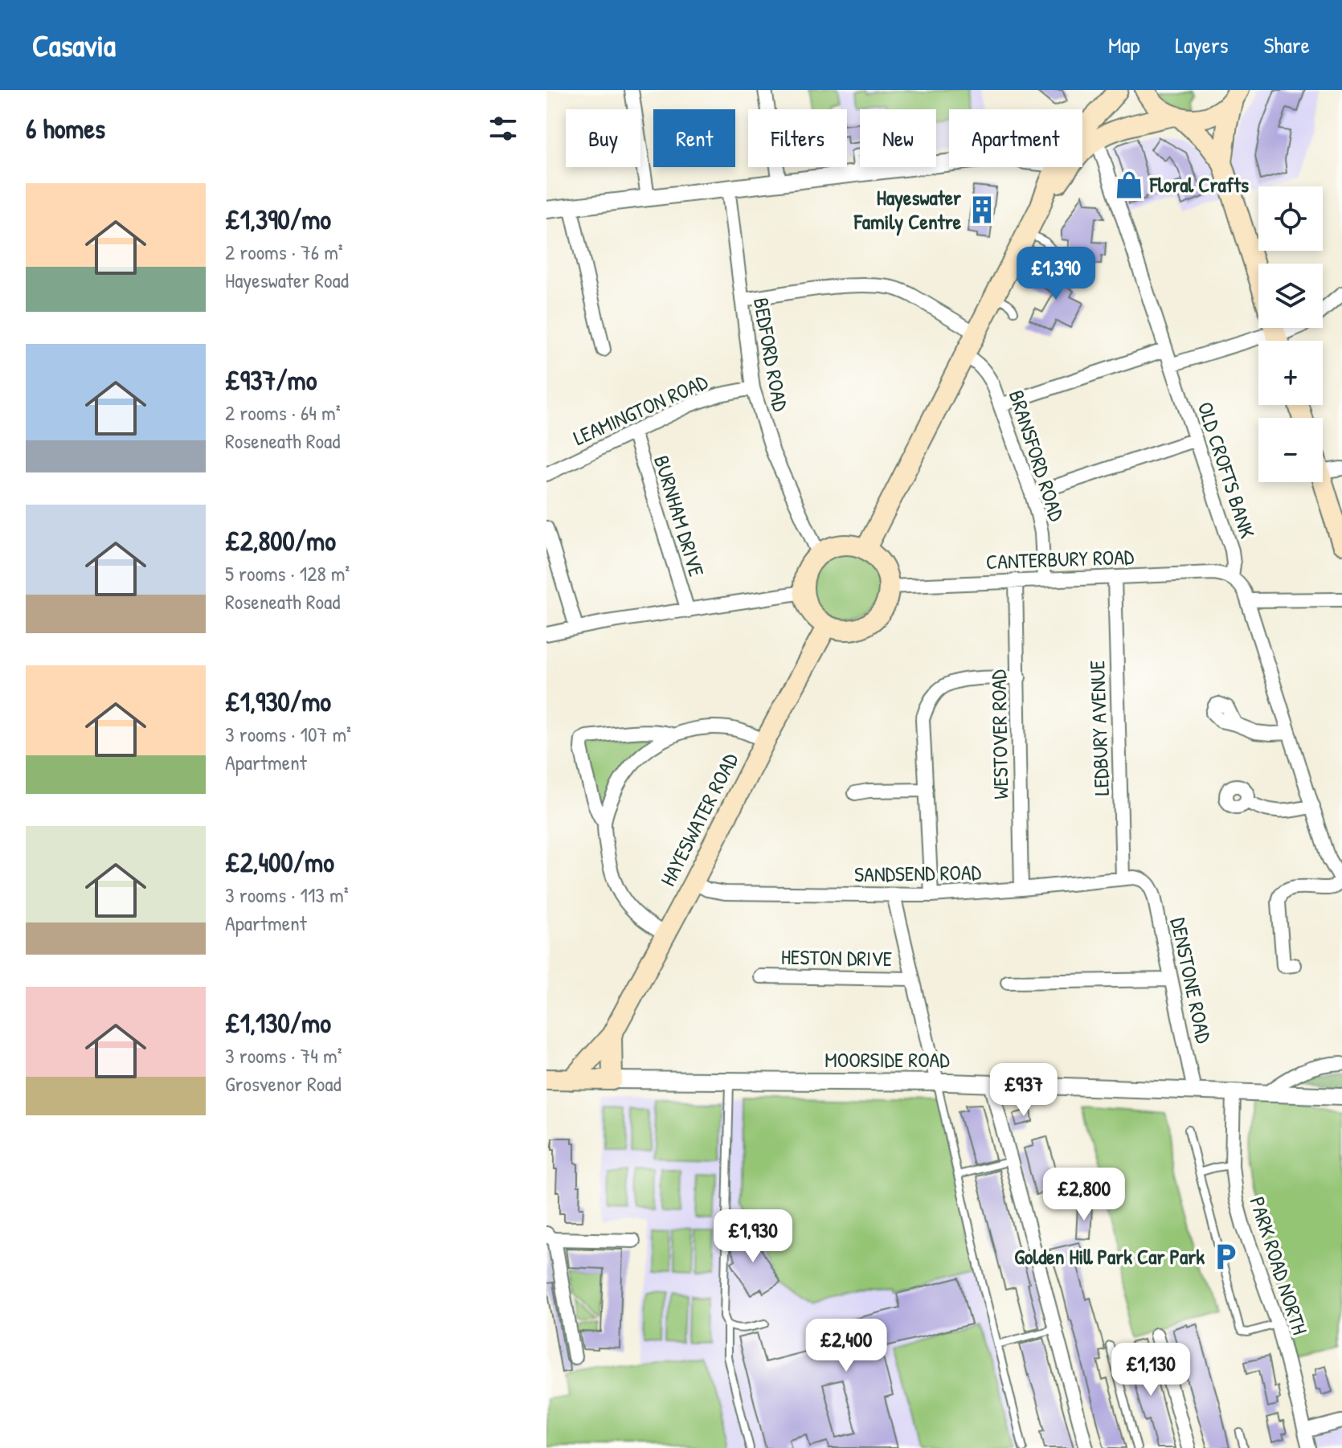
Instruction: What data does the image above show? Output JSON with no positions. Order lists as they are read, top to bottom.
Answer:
{
  "streets": {
    "main road": ["HAYESWATER ROAD", "MOORSIDE ROAD"],
    "street": [
      "BEDFORD ROAD",
      "LEAMINGTON ROAD",
      "BRANSFORD ROAD",
      "OLD CROFTS BANK",
      "BURNHAM DRIVE",
      "CANTERBURY ROAD",
      "LEDBURY AVENUE",
      "WESTOVER ROAD",
      "SANDSEND ROAD",
      "HESTON DRIVE",
      "DENSTONE ROAD",
      "PARK ROAD NORTH"
    ]
  },
  "crossings": [
    ["BEDFORD ROAD", "LEAMINGTON ROAD"],
    ["BEDFORD ROAD", "CANTERBURY ROAD"],
    ["BEDFORD ROAD", "HAYESWATER ROAD"],
    ["LEAMINGTON ROAD", "BURNHAM DRIVE"],
    ["BRANSFORD ROAD", "CANTERBURY ROAD"],
    ["OLD CROFTS BANK", "CANTERBURY ROAD"],
    ["CANTERBURY ROAD", "LEDBURY AVENUE"],
    ["CANTERBURY ROAD", "WESTOVER ROAD"],
    ["CANTERBURY ROAD", "HAYESWATER ROAD"],
    ["LEDBURY AVENUE", "SANDSEND ROAD"],
    ["WESTOVER ROAD", "SANDSEND ROAD"],
    ["HAYESWATER ROAD", "SANDSEND ROAD"],
    ["HAYESWATER ROAD", "MOORSIDE ROAD"],
    ["SANDSEND ROAD", "DENSTONE ROAD"],
    ["DENSTONE ROAD", "MOORSIDE ROAD"],
    ["MOORSIDE ROAD", "PARK ROAD NORTH"]
  ],
  "places": {
    "shop": ["Floral Crafts"],
    "building": ["Hayeswater Family Centre"],
    "parking": ["Golden Hill Park Car Park"]
  },
  "page": {
    "header": "Casavia",
    "nav": ["Map", "Layers", "Share"],
    "heading": "6 homes",
    "chip": [
      "Buy",
      "Rent",
      "Filters",
      "New",
      "Apartment"
    ],
    "list": [
      {
        "name": "£1,390/mo",
        "note": "2 rooms · 76 m² · Hayeswater Road"
      },
      {
        "name": "£937/mo",
        "note": "2 rooms · 64 m² · Roseneath Road"
      },
      {
        "name": "£2,800/mo",
        "note": "5 rooms · 128 m² · Roseneath Road"
      },
      {
        "name": "£1,930/mo",
        "note": "3 rooms · 107 m² · Apartment"
      },
      {
        "name": "£2,400/mo",
        "note": "3 rooms · 113 m² · Apartment"
      },
      {
        "name": "£1,130/mo",
        "note": "3 rooms · 74 m² · Grosvenor Road"
      }
    ],
    "map_buttons": ["+", "−"],
    "price": [
      "£1,390",
      "£937",
      "£2,800",
      "£1,930",
      "£2,400",
      "£1,130"
    ]
  }
}
